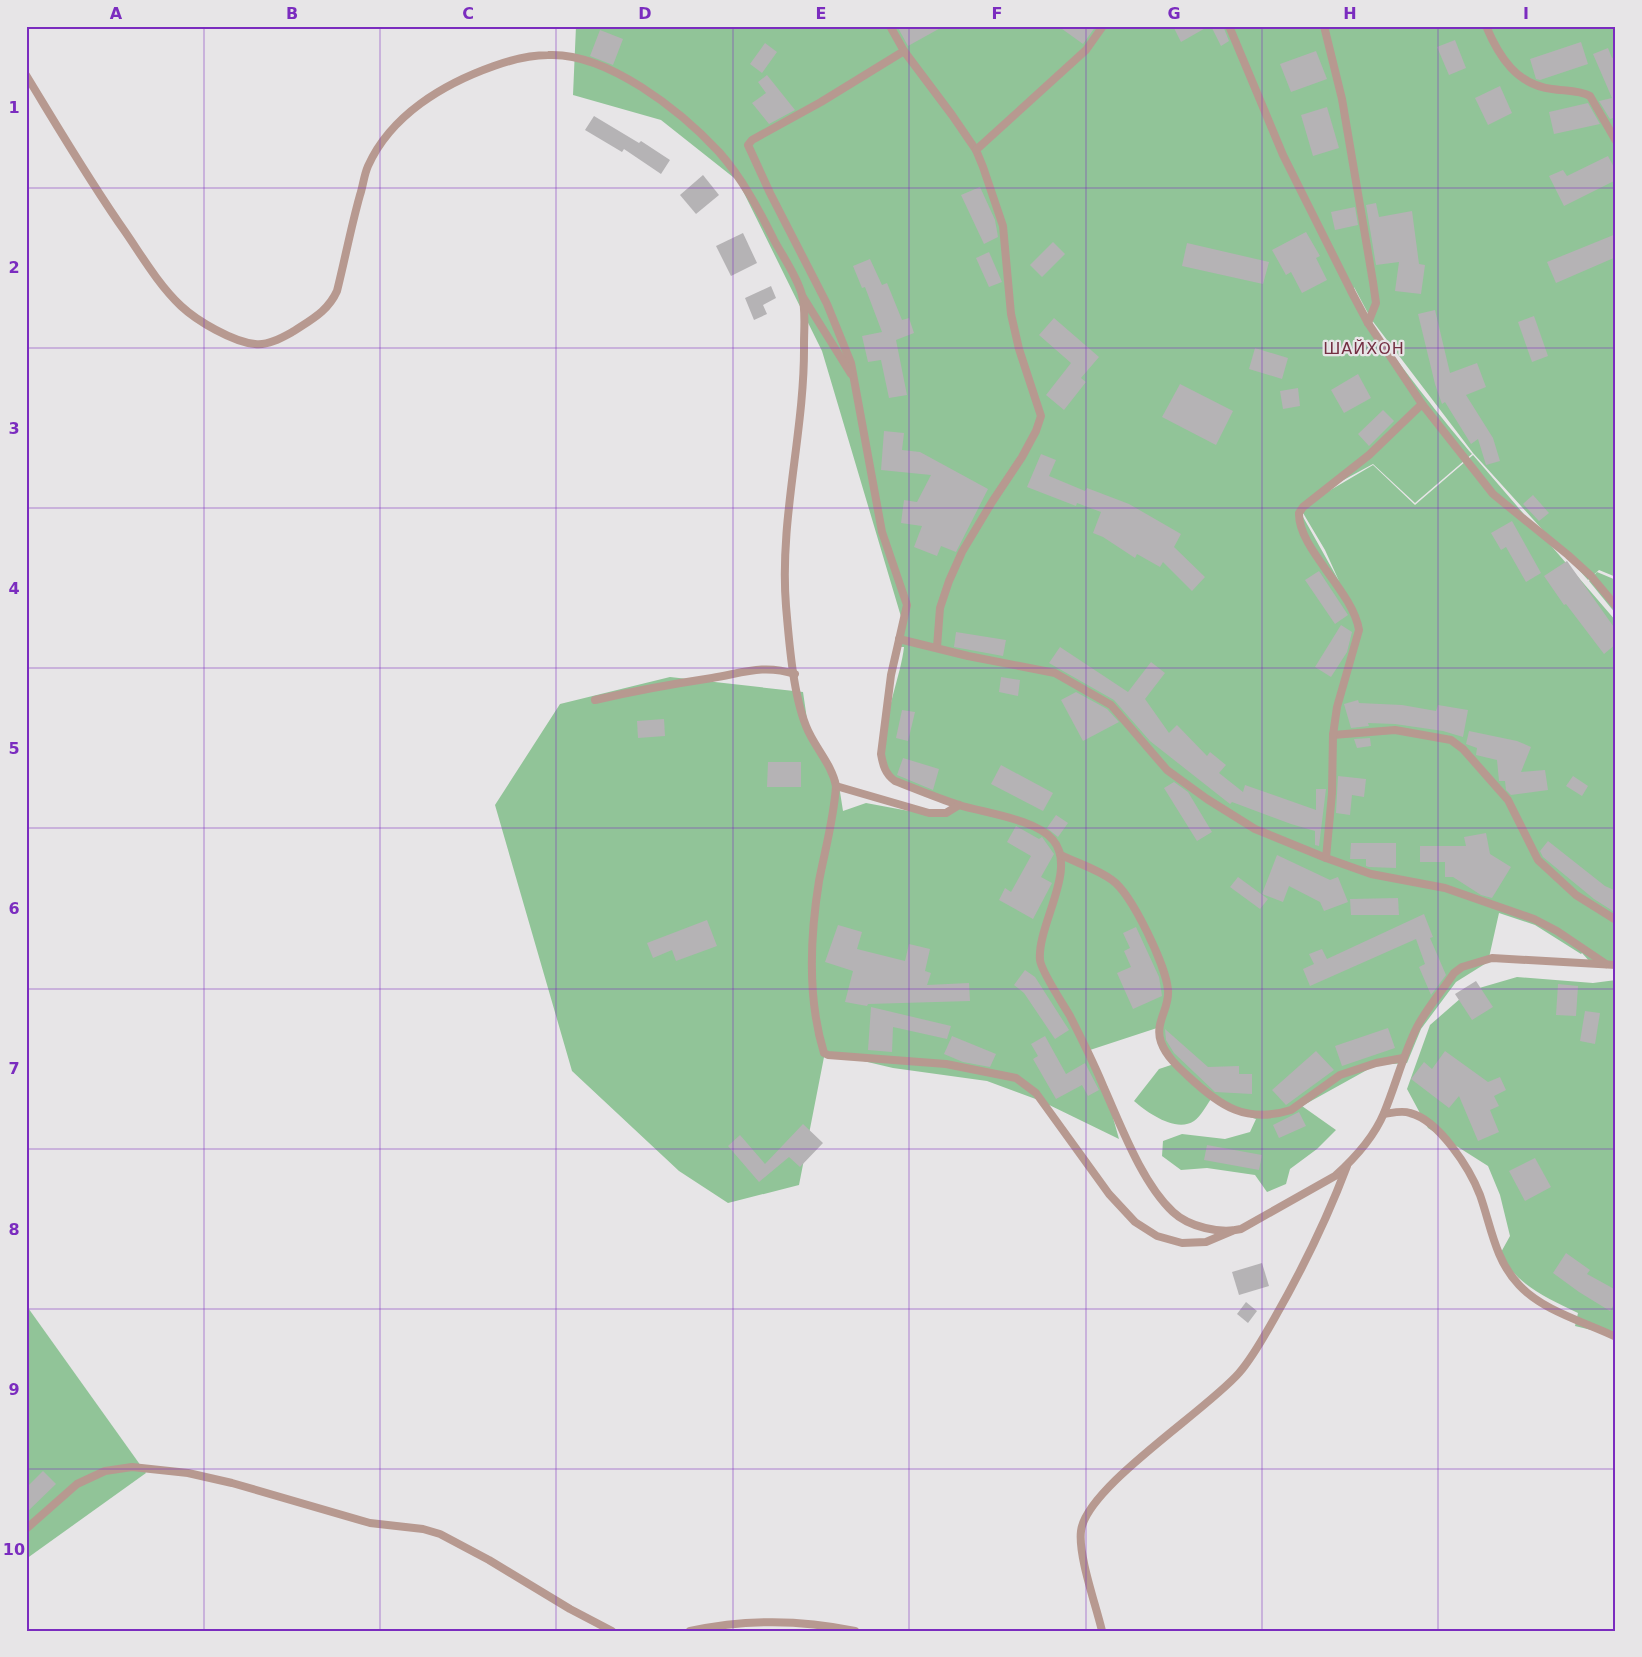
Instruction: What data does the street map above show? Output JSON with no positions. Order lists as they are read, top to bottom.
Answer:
{
  "districts": ["ШАЙХОН"],
  "grid": {
    "columns": [
      "A",
      "B",
      "C",
      "D",
      "E",
      "F",
      "G",
      "H",
      "I"
    ],
    "rows": [
      "1",
      "2",
      "3",
      "4",
      "5",
      "6",
      "7",
      "8",
      "9",
      "10"
    ]
  }
}
